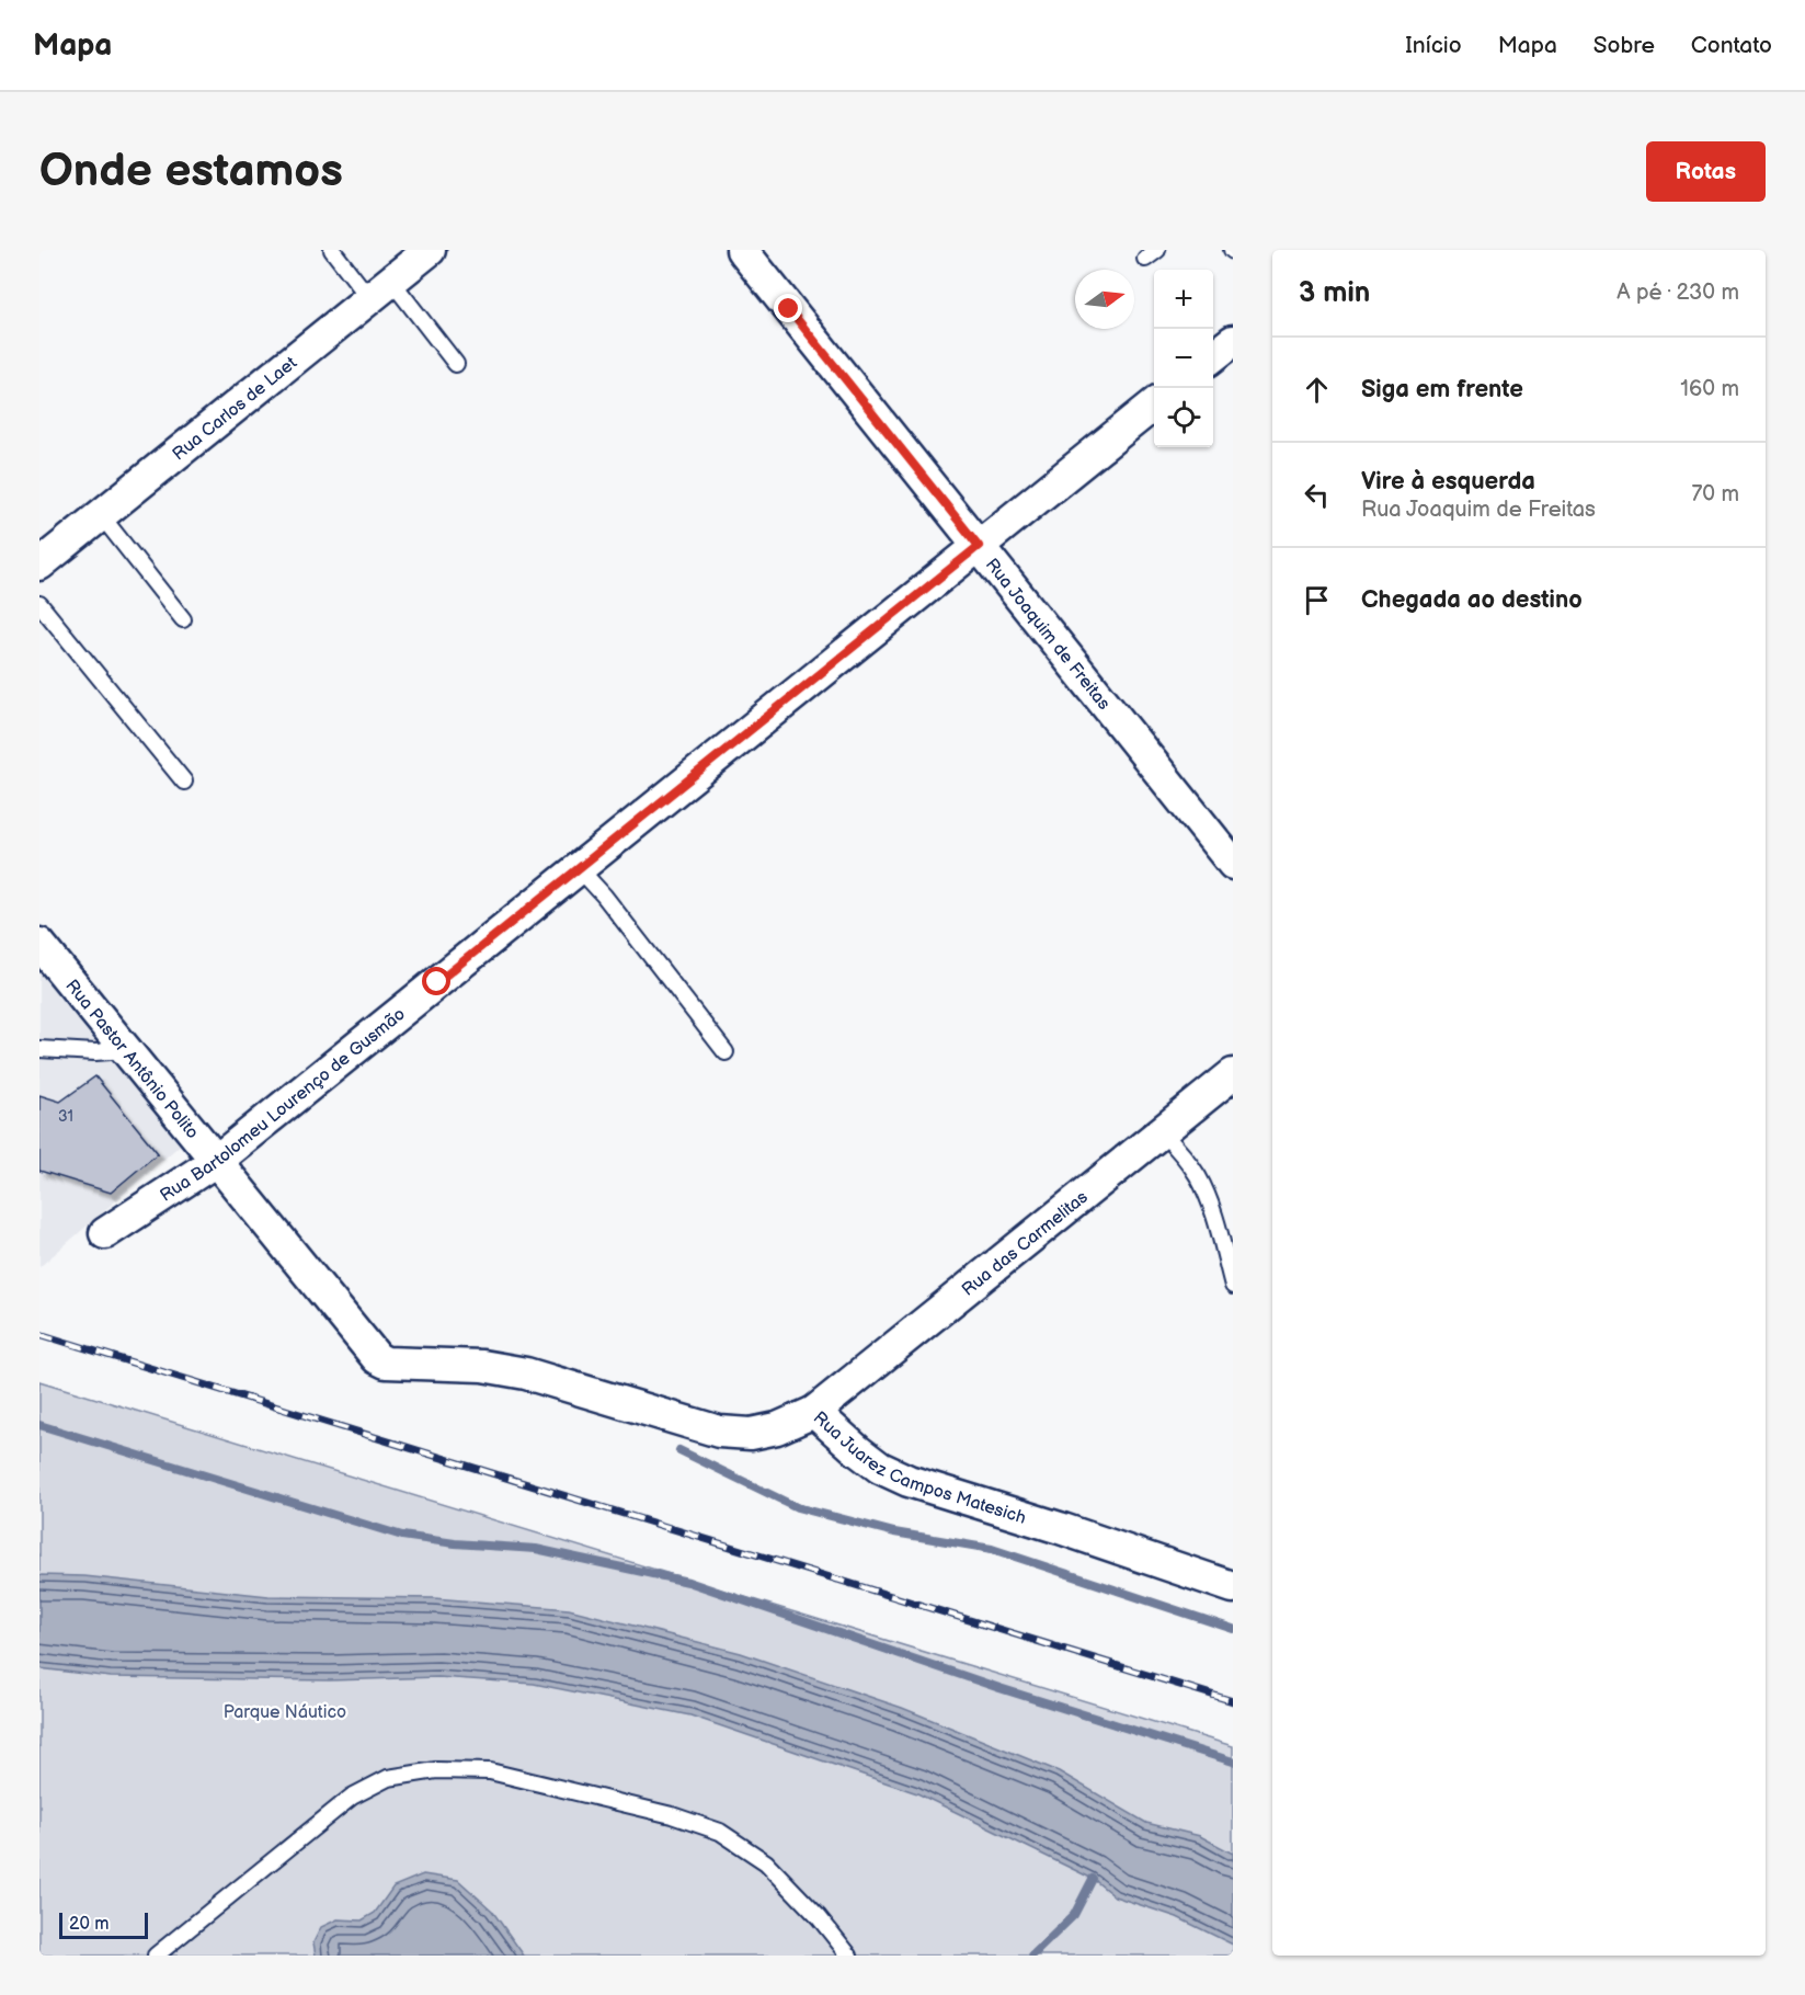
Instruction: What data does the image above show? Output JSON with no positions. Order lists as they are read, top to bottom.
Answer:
{
  "streets": {
    "street": [
      "Rua Carlos de Laet",
      "Rua Joaquim de Freitas",
      "Rua Pastor Antônio Polito",
      "Rua Bartolomeu Lourenço de Gusmão",
      "Rua das Carmelitas",
      "Rua Juarez Campos Matesich"
    ]
  },
  "crossings": [
    ["Rua Joaquim de Freitas", "Rua Bartolomeu Lourenço de Gusmão"],
    ["Rua Pastor Antônio Polito", "Rua Bartolomeu Lourenço de Gusmão"],
    ["Rua Pastor Antônio Polito", "Rua Juarez Campos Matesich"],
    ["Rua das Carmelitas", "Rua Juarez Campos Matesich"]
  ],
  "parks": ["Parque Náutico"],
  "house_numbers": ["31"],
  "scale_bar": "20 m",
  "north": "right",
  "page": {
    "header": "Mapa",
    "nav": [
      "Início",
      "Mapa",
      "Sobre",
      "Contato"
    ],
    "buttons": "Rotas",
    "title": "Onde estamos",
    "heading": ["3 min", "A pé · 230 m"],
    "map_buttons": ["+", "−"],
    "list": [
      ["Siga em frente", "160 m"],
      ["Vire à esquerda", "Rua Joaquim de Freitas", "70 m"],
      "Chegada ao destino"
    ],
    "scale": "20 m"
  }
}
